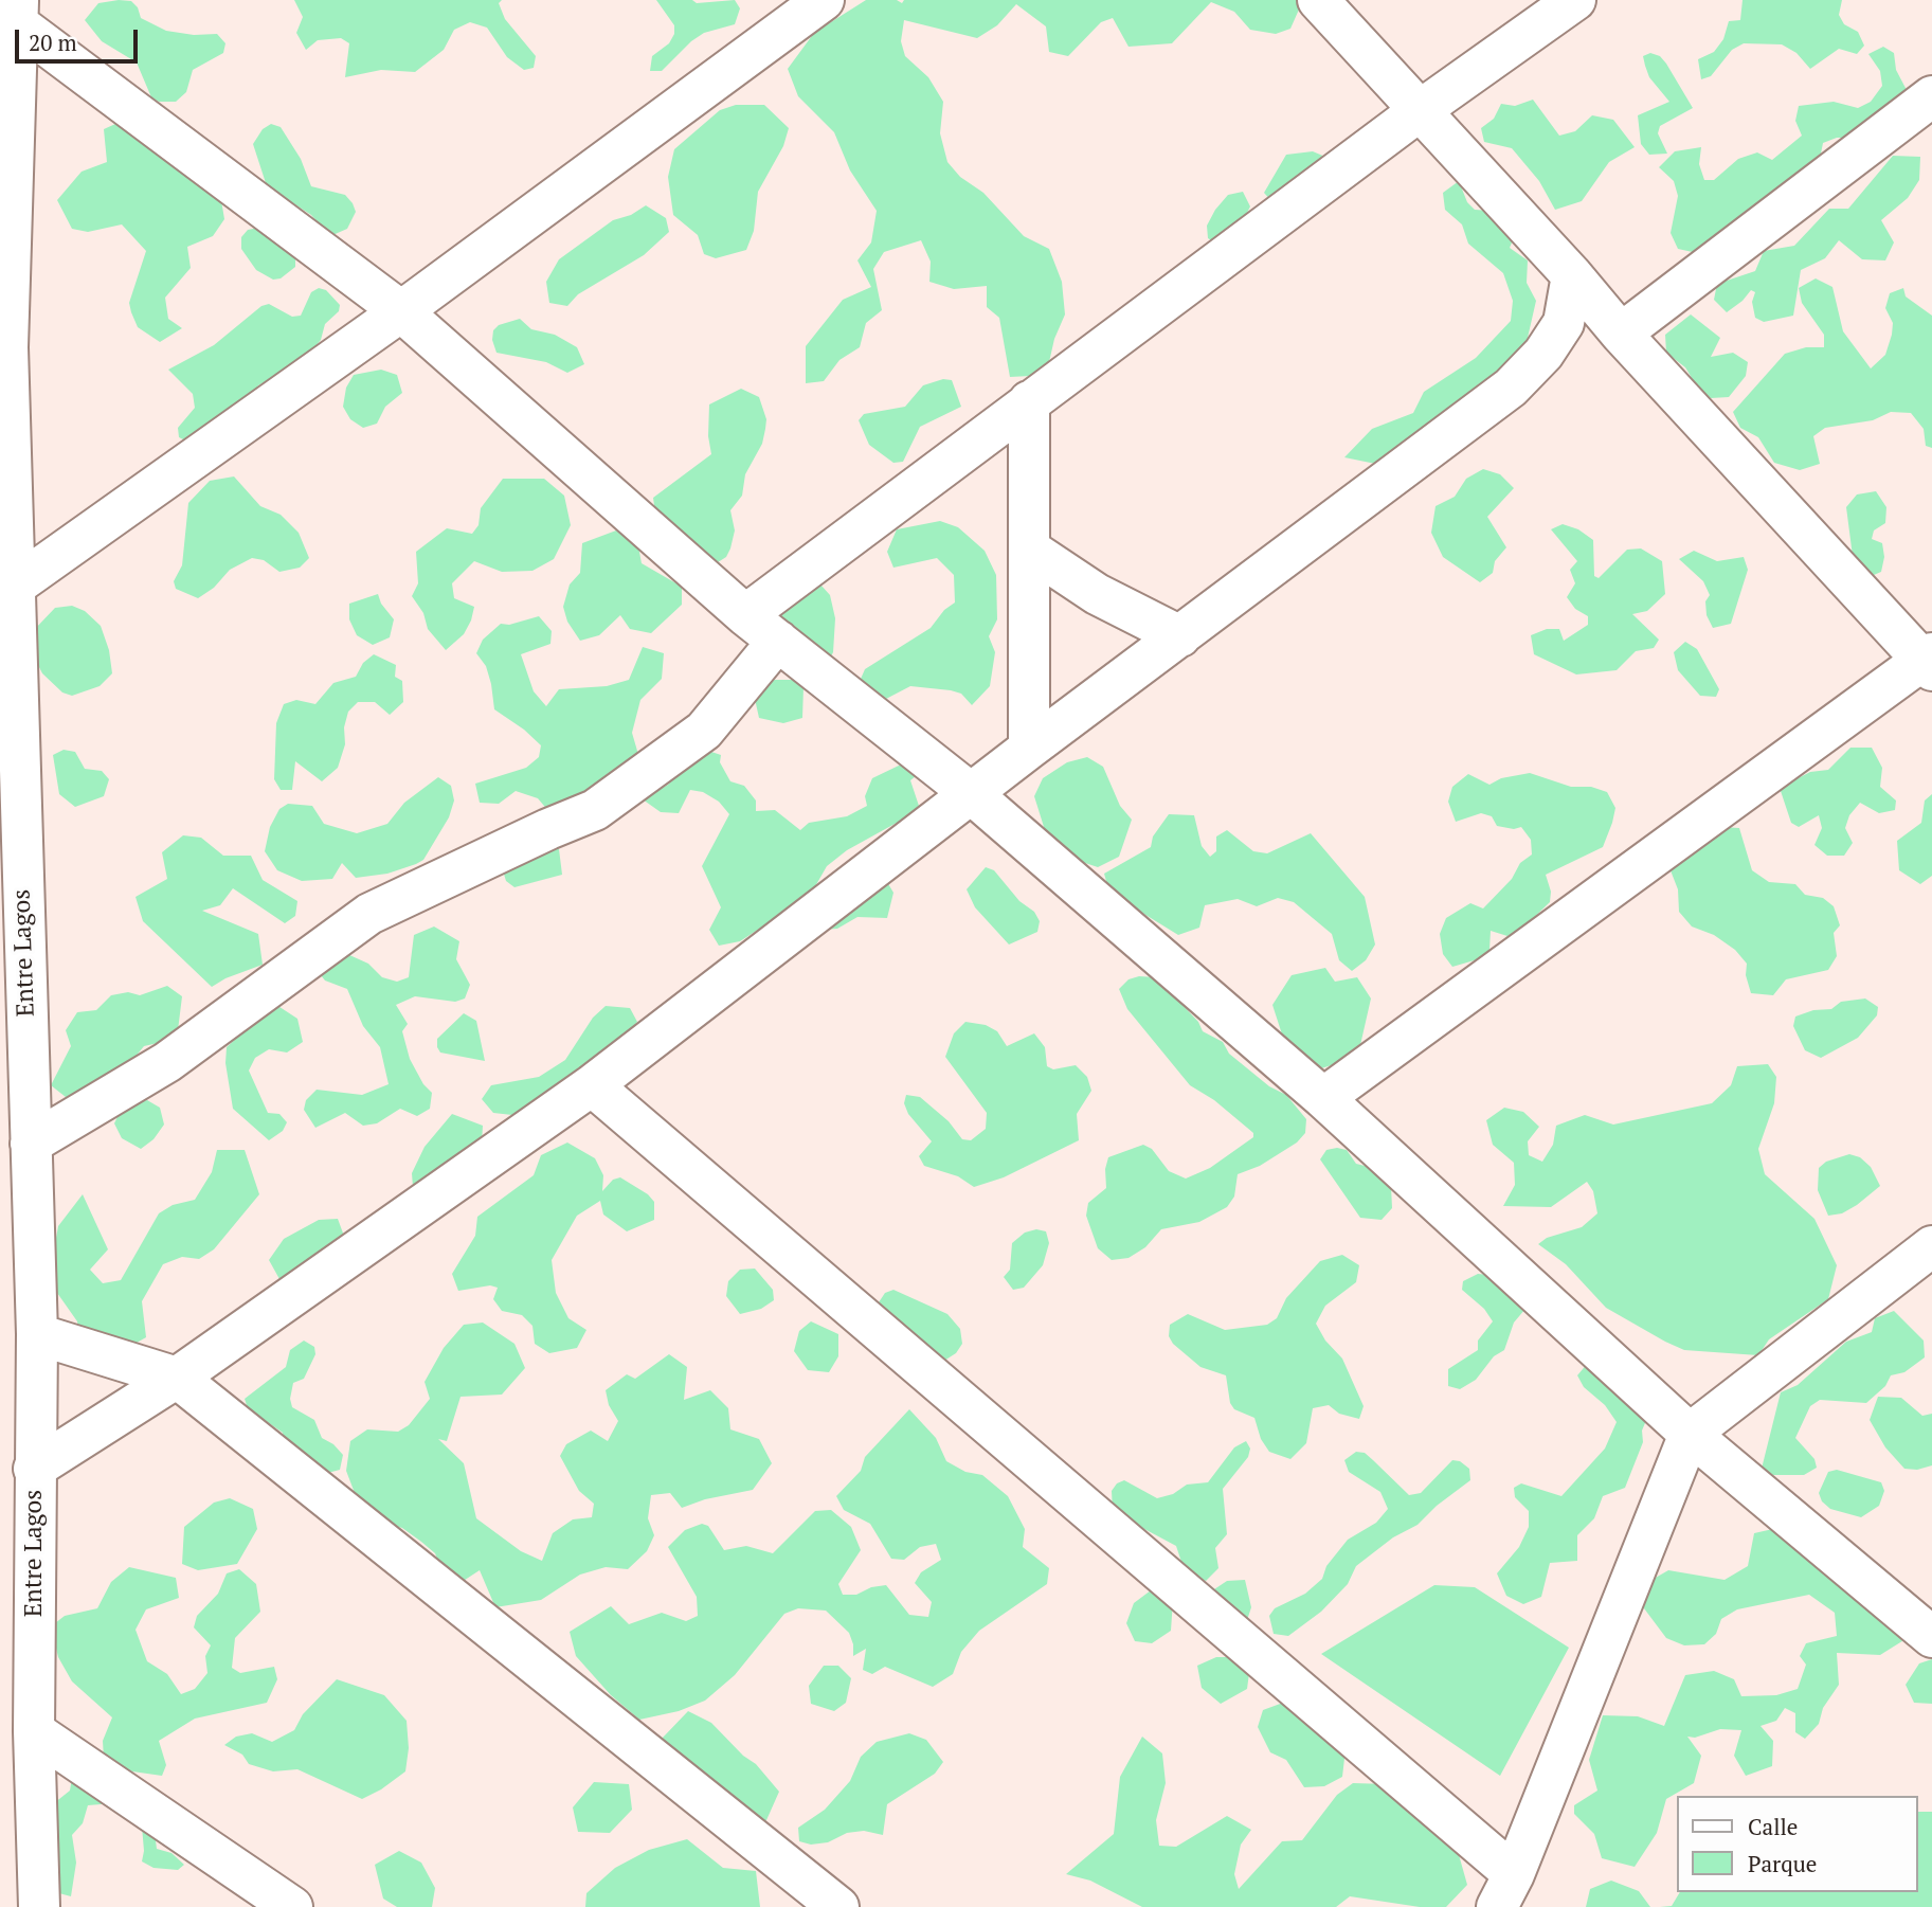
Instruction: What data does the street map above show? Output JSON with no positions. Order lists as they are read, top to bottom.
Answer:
{
  "streets": {
    "street": ["Entre Lagos"]
  },
  "legend": ["Calle", "Parque"],
  "scale_bar": "20 m"
}
